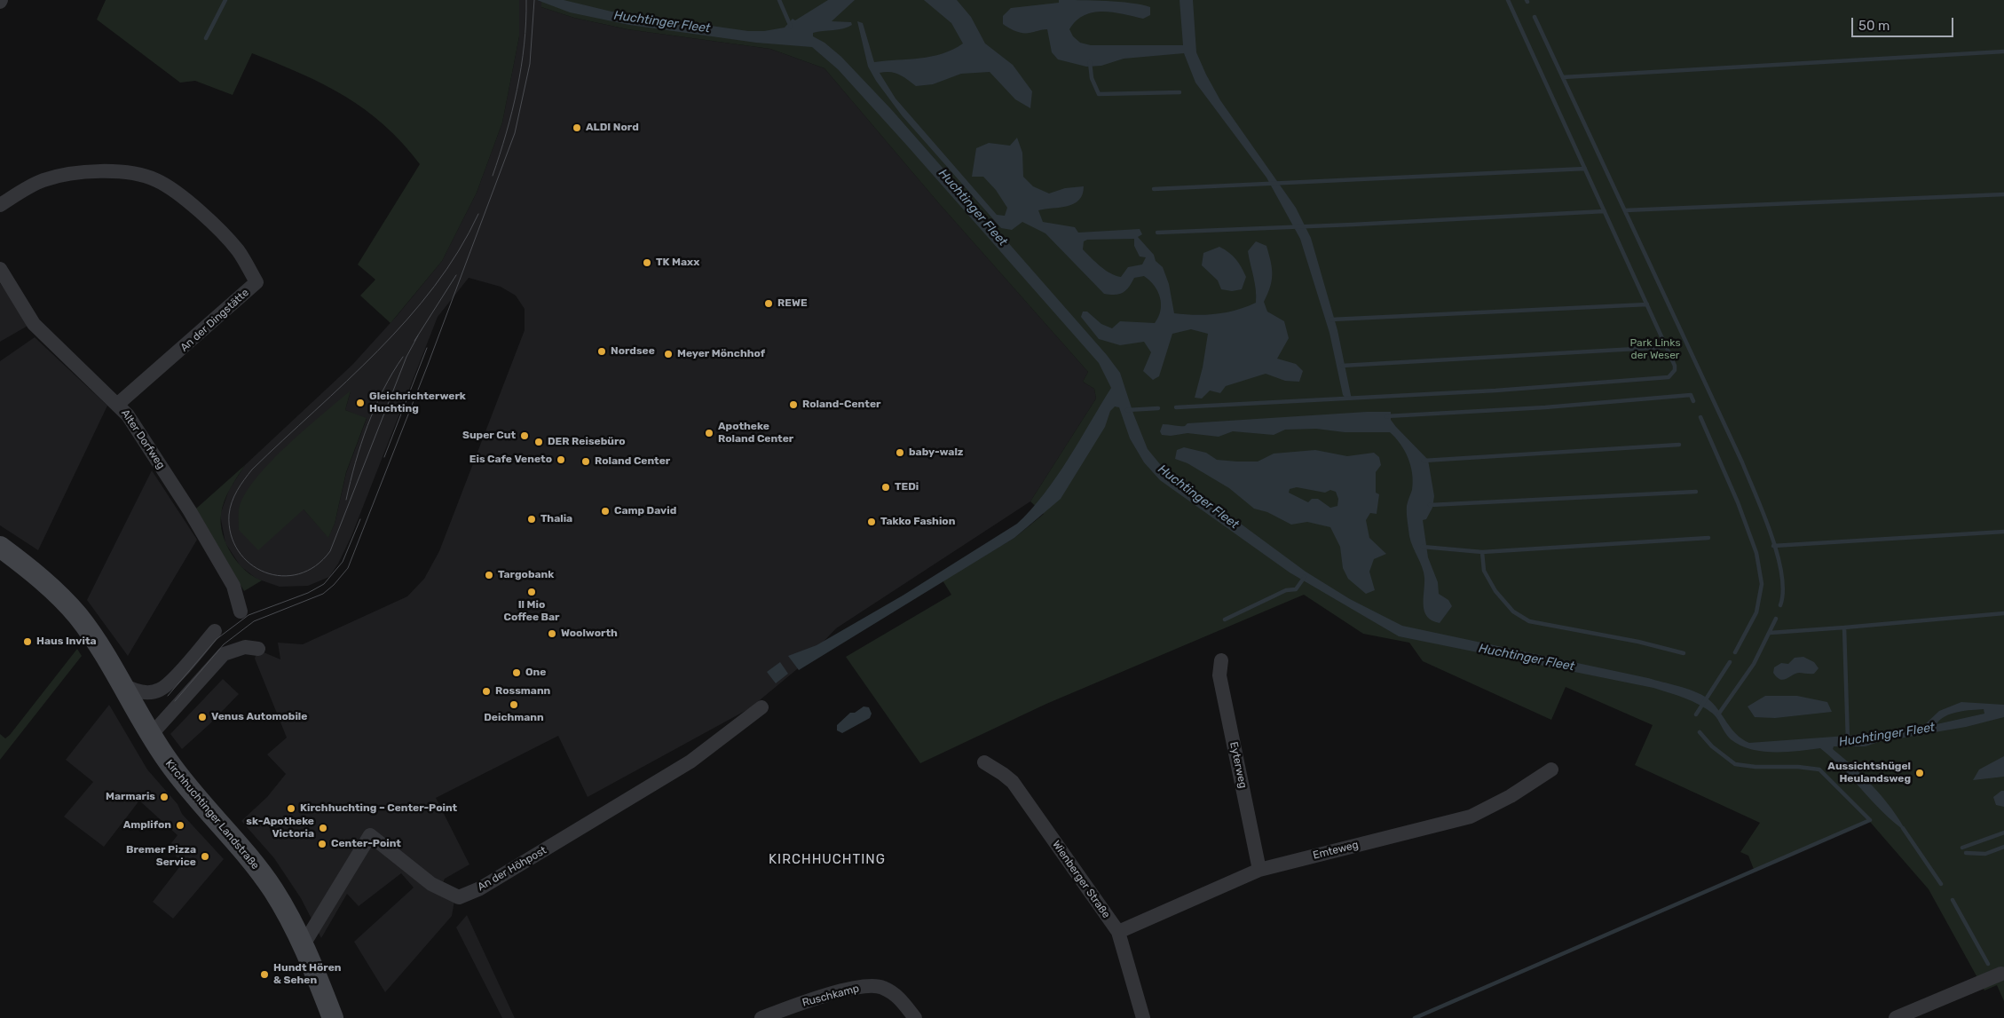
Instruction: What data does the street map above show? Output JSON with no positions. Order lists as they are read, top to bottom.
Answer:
{
  "streets": {
    "main road": ["Kirchhuchtinger Landstraße"],
    "street": [
      "An der Dingstätte",
      "Alter Dorfweg",
      "Eyterweg",
      "Emteweg",
      "An der Höhpost",
      "Wienberger Straße",
      "Ruschkamp"
    ]
  },
  "crossings": [
    ["An der Dingstätte", "Alter Dorfweg"],
    ["Eyterweg", "Emteweg"],
    ["Kirchhuchtinger Landstraße", "An der Höhpost"],
    ["Emteweg", "Wienberger Straße"]
  ],
  "districts": ["KIRCHHUCHTING"],
  "water": ["Huchtinger Fleet"],
  "parks": ["Park Links der Weser"],
  "places": [
    "ALDI Nord",
    "TK Maxx",
    "REWE",
    "Nordsee",
    "Meyer Mönchhof",
    "Gleichrichterwerk Huchting",
    "Roland-Center",
    "Apotheke Roland Center",
    "Super Cut",
    "DER Reisebüro",
    "baby-walz",
    "Eis Cafe Veneto",
    "Roland Center",
    "TEDi",
    "Camp David",
    "Thalia",
    "Takko Fashion",
    "Targobank",
    "Il Mio Coffee Bar",
    "Woolworth",
    "Haus Invita",
    "One",
    "Rossmann",
    "Deichmann",
    "Venus Automobile",
    "Aussichtshügel Heulandsweg",
    "Marmaris",
    "Kirchhuchting – Center-Point",
    "Amplifon",
    "sk-Apotheke Victoria",
    "Center-Point",
    "Bremer Pizza Service",
    "Hundt Hören & Sehen"
  ],
  "scale_bar": "50 m"
}
